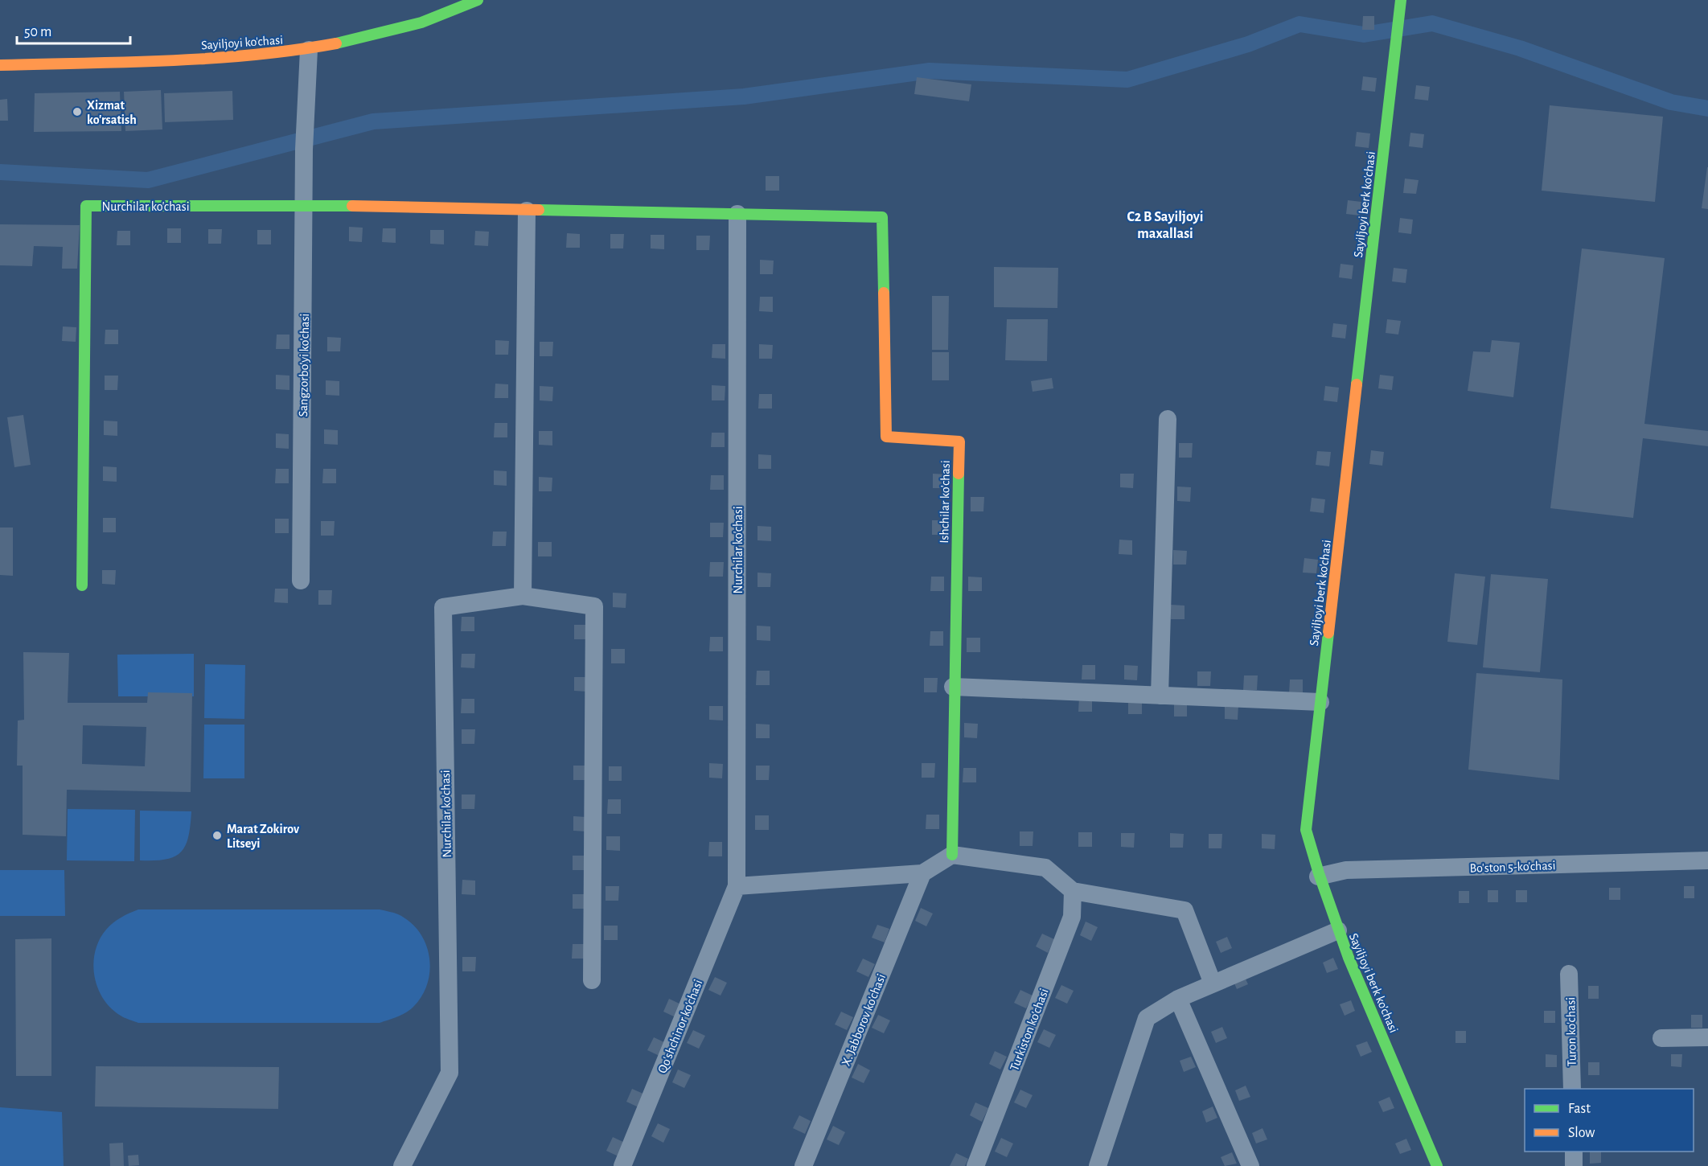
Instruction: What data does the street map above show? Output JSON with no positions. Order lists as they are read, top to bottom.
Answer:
{
  "streets": {
    "street": [
      "Sayiljoyi ko'chasi",
      "Sayiljoyi berk ko'chasi",
      "Nurchilar ko'chasi",
      "Sangzorbo'yi ko'chasi",
      "Ishchilar ko'chasi",
      "Bo'ston 5-ko'chasi",
      "X. Jabborov ko'chasi",
      "Qo'shchinor ko'chasi",
      "Turkiston ko'chasi",
      "Turon ko'chasi"
    ]
  },
  "crossings": [
    ["Sayiljoyi ko'chasi", "Sangzorbo'yi ko'chasi"],
    ["Sayiljoyi berk ko'chasi", "Bo'ston 5-ko'chasi"],
    ["Nurchilar ko'chasi", "Sangzorbo'yi ko'chasi"],
    ["Nurchilar ko'chasi", "Ishchilar ko'chasi"],
    ["Nurchilar ko'chasi", "Qo'shchinor ko'chasi"]
  ],
  "districts": ["C2 B Sayiljoyi maxallasi"],
  "places": ["Xizmat ko'rsatish", "Marat Zokirov Litseyi"],
  "legend": ["Fast", "Slow"],
  "scale_bar": "50 m"
}
